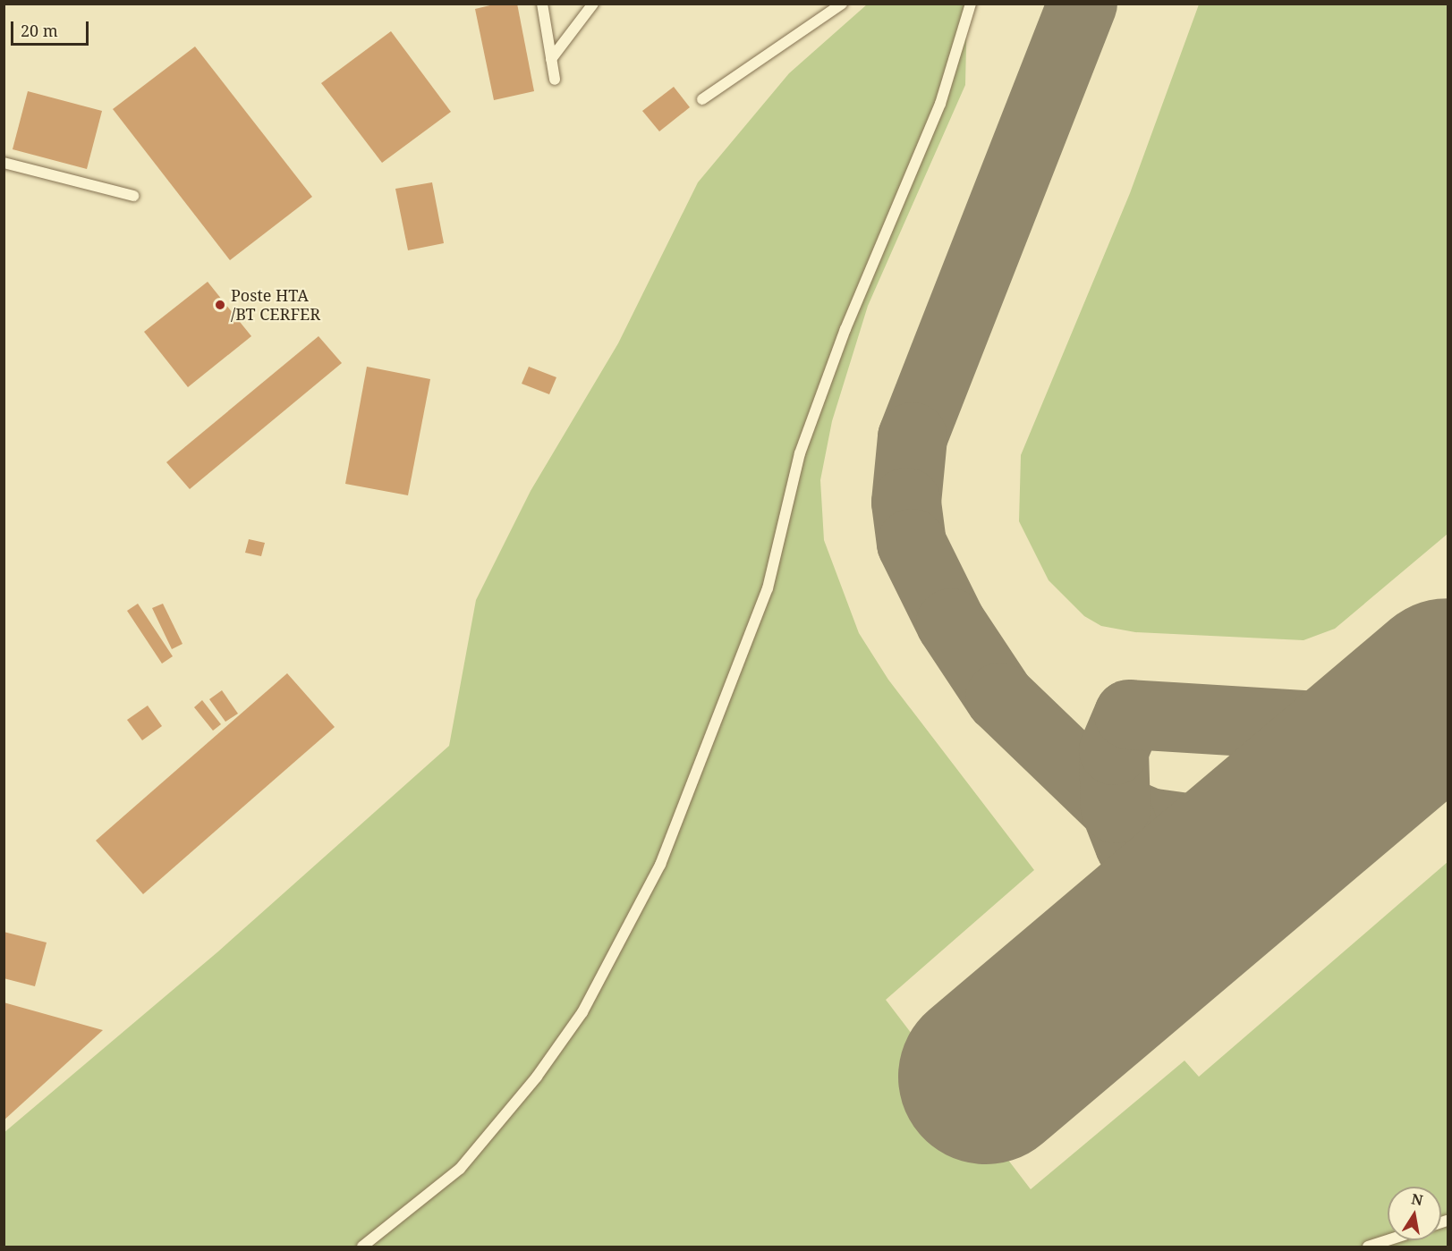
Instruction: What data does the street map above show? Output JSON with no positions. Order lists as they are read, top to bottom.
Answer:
{
  "places": ["Poste HTA /BT CERFER"],
  "scale_bar": "20 m",
  "north": "top"
}
